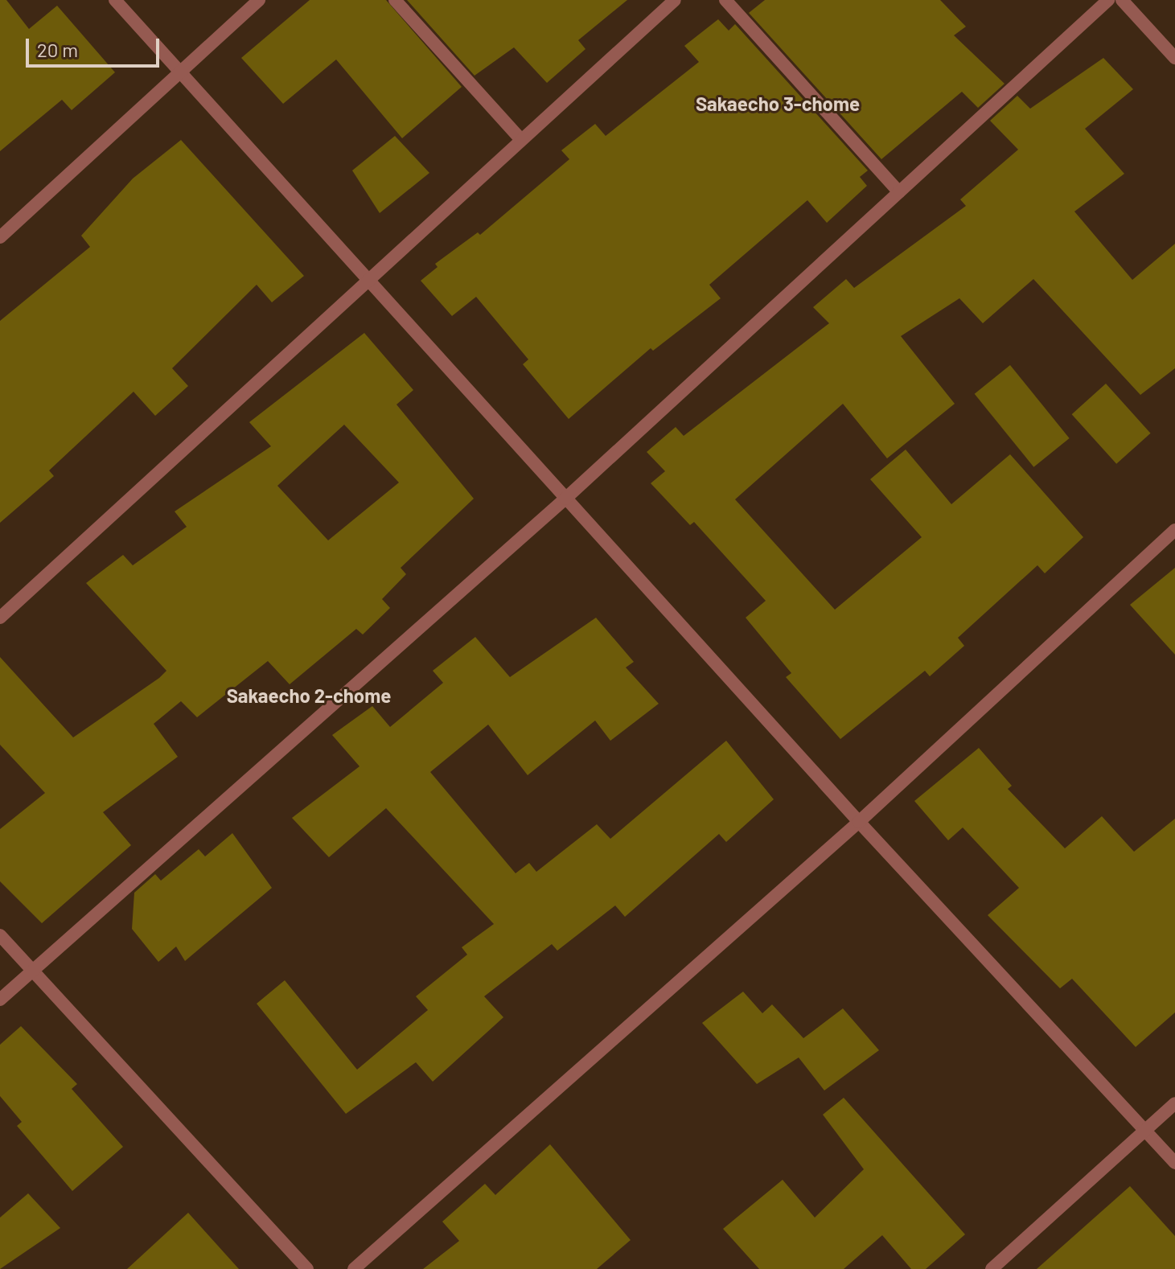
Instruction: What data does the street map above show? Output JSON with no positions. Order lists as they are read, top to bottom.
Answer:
{
  "districts": ["Sakaecho 3-chome", "Sakaecho 2-chome"],
  "scale_bar": "20 m"
}
